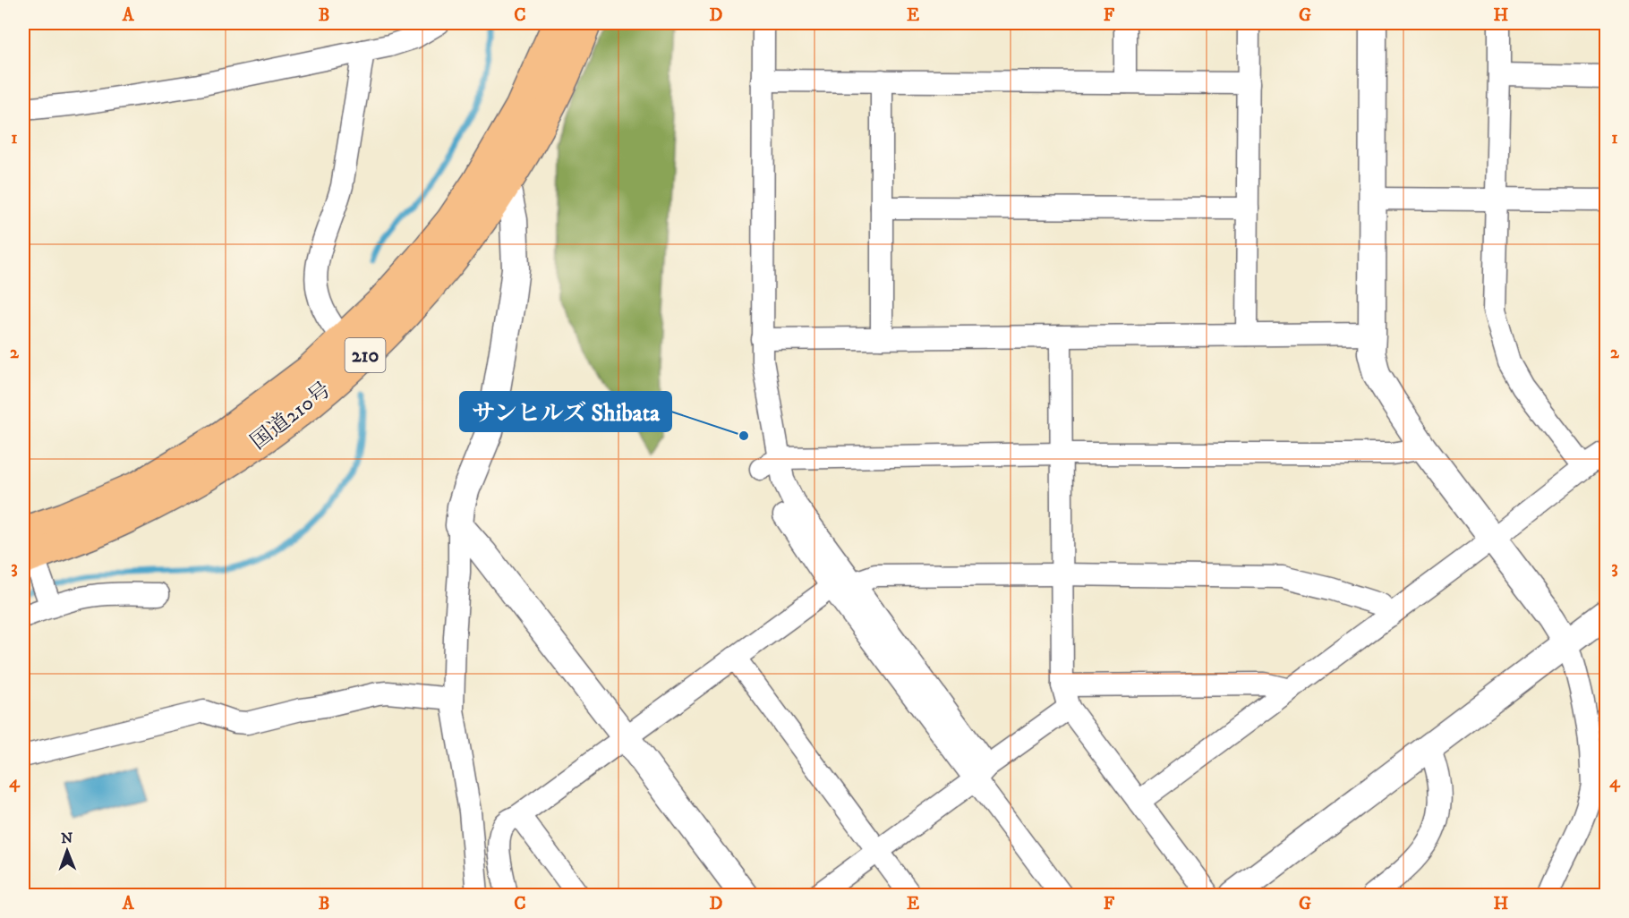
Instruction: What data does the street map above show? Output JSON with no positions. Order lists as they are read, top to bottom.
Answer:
{
  "streets": {
    "highway": ["210", "国道210号"]
  },
  "places": ["サンヒルズ Shibata"],
  "north": "top",
  "grid": {
    "columns": [
      "A",
      "B",
      "C",
      "D",
      "E",
      "F",
      "G",
      "H"
    ],
    "rows": [
      "1",
      "2",
      "3",
      "4"
    ]
  }
}
